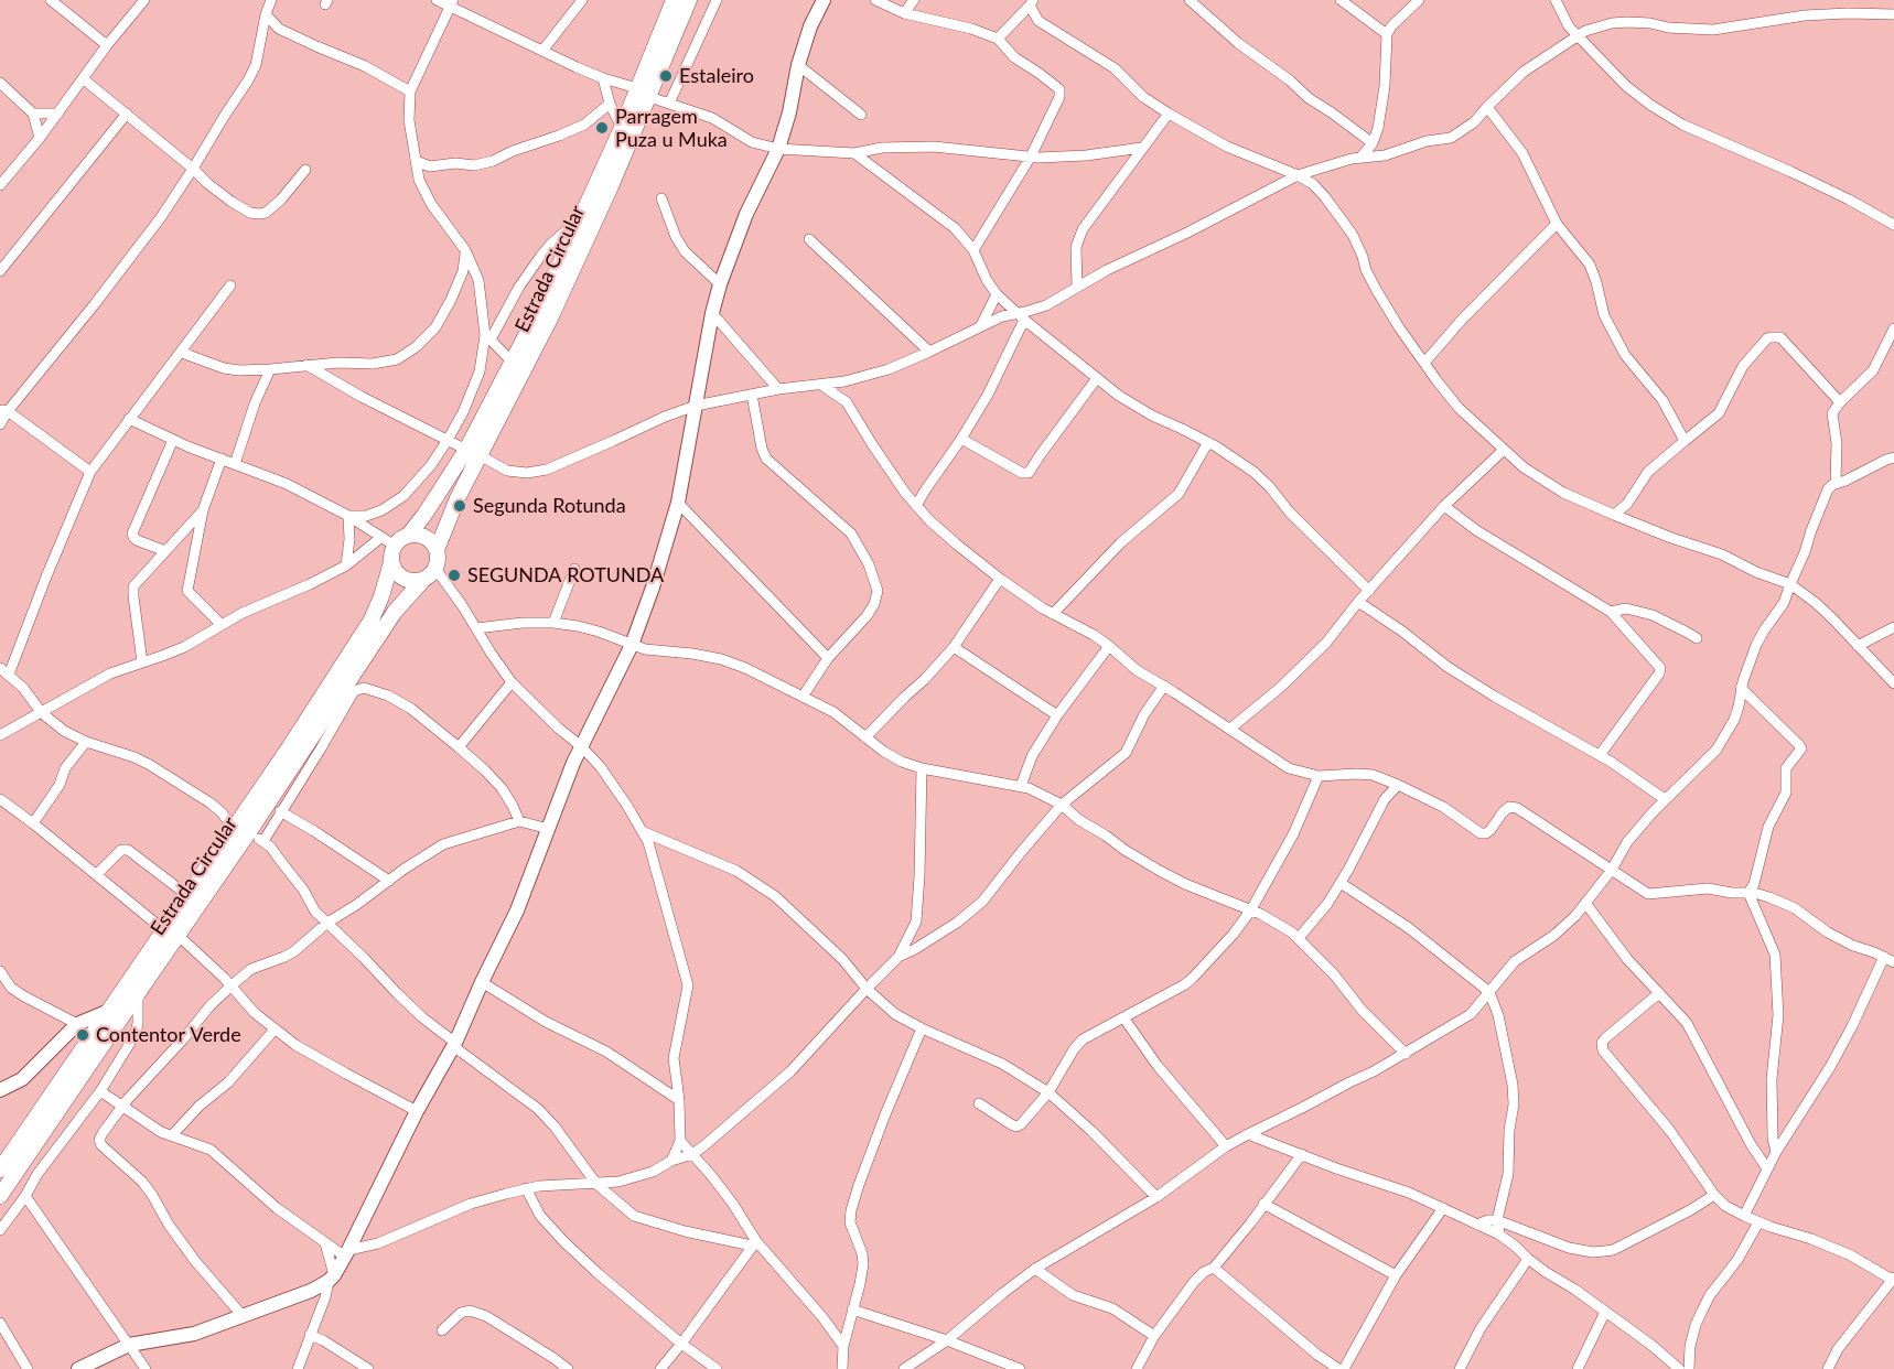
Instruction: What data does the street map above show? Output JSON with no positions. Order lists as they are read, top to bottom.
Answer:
{
  "streets": {
    "main road": ["Estrada Circular"]
  },
  "places": [
    "Estaleiro",
    "Parragem Puza u Muka",
    "Segunda Rotunda",
    "SEGUNDA ROTUNDA",
    "Contentor Verde"
  ]
}
